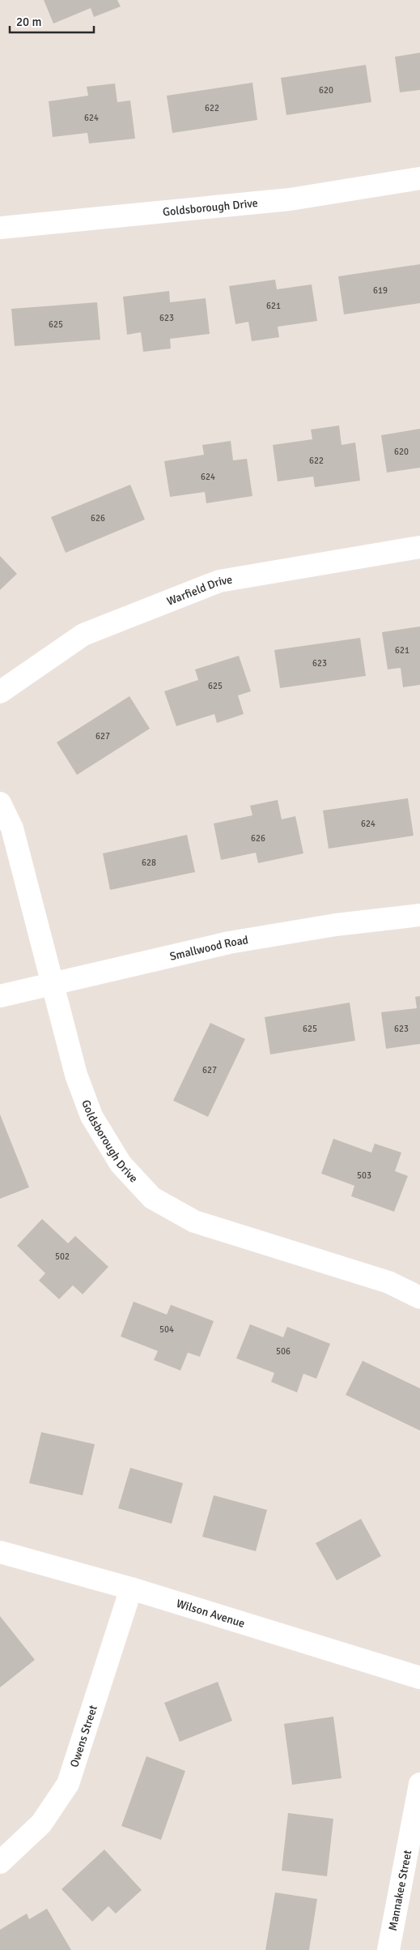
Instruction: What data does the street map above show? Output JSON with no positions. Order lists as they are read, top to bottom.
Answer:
{
  "streets": {
    "street": [
      "Goldsborough Drive",
      "Warfield Drive",
      "Smallwood Road",
      "Wilson Avenue",
      "Owens Street",
      "Mannakee Street"
    ]
  },
  "crossings": [
    ["Goldsborough Drive", "Smallwood Road"],
    ["Wilson Avenue", "Owens Street"]
  ],
  "house_numbers": [
    "620",
    "622",
    "624",
    "619",
    "621",
    "623",
    "625",
    "620",
    "622",
    "624",
    "626",
    "621",
    "623",
    "625",
    "627",
    "624",
    "626",
    "628",
    "625",
    "623",
    "627",
    "503",
    "502",
    "504",
    "506"
  ],
  "scale_bar": "20 m"
}
